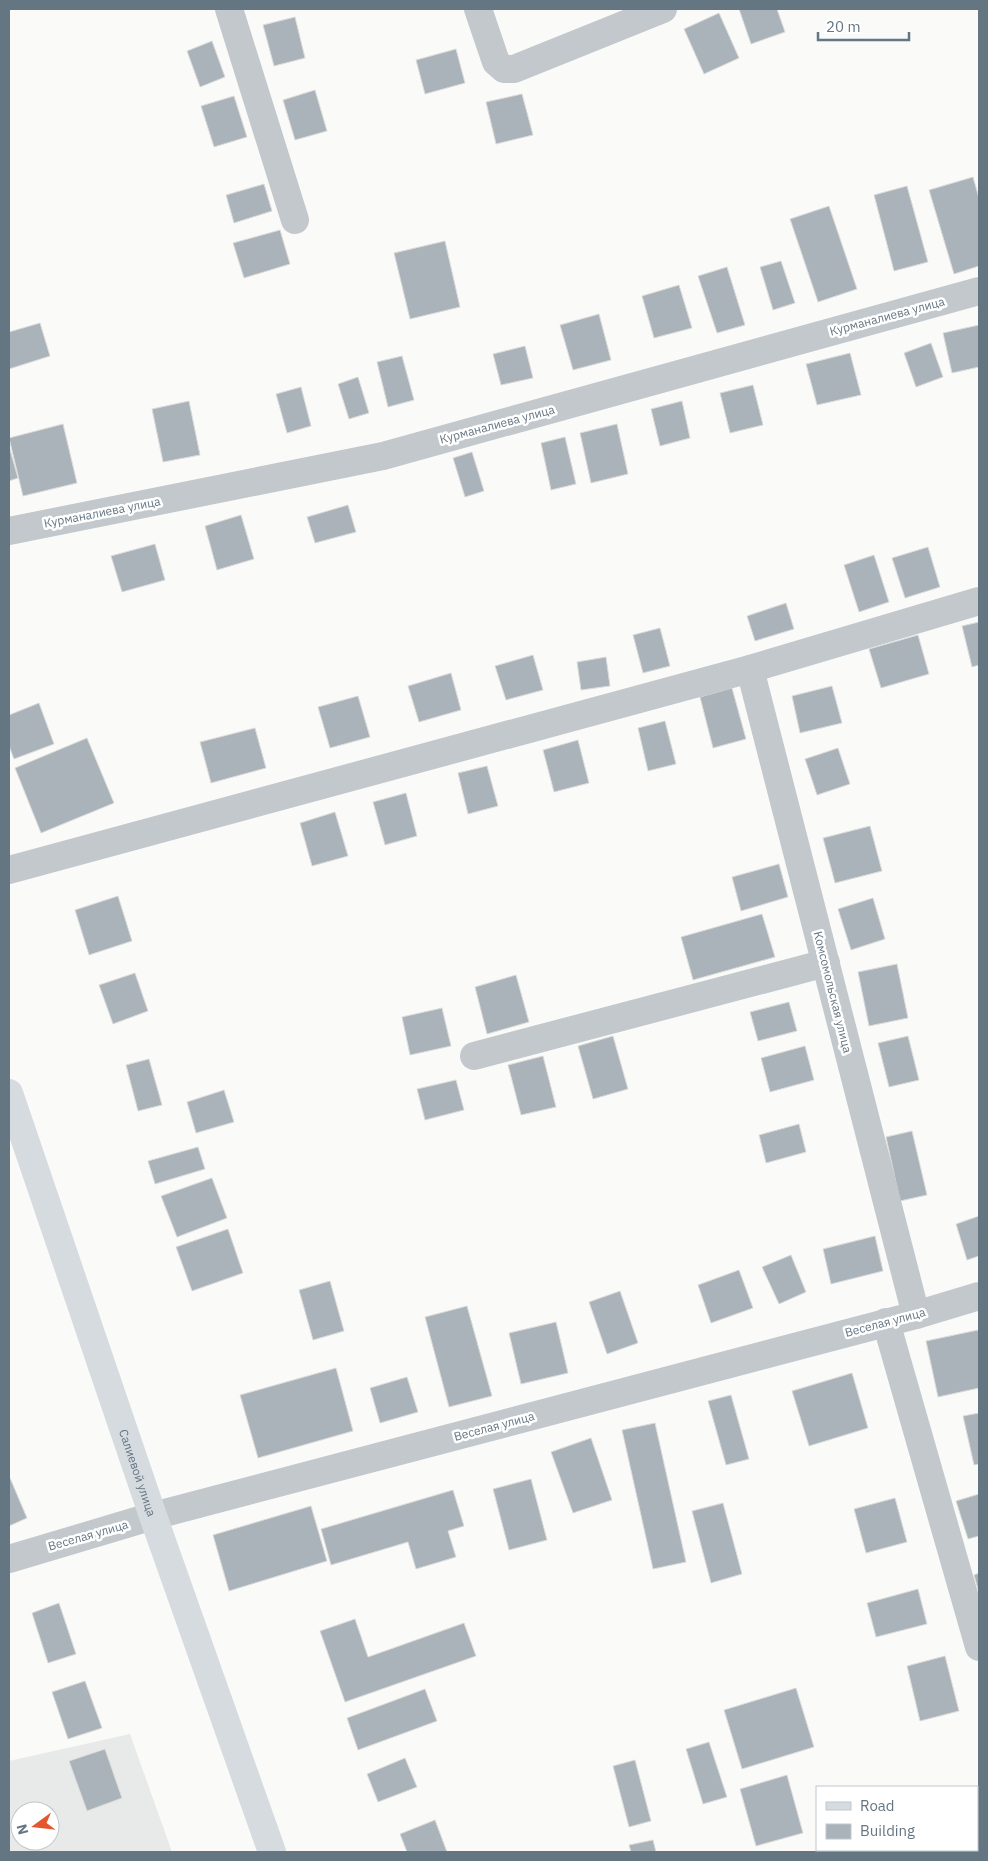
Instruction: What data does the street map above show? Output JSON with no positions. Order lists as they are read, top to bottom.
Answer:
{
  "streets": {
    "main road": ["Салиевой улица"],
    "street": ["Курманалиева улица", "Комсомольская улица", "Веселая улица"]
  },
  "crossings": [
    ["Комсомольская улица", "Веселая улица"],
    ["Веселая улица", "Салиевой улица"]
  ],
  "legend": ["Road", "Building"],
  "scale_bar": "20 m",
  "north": "left"
}
